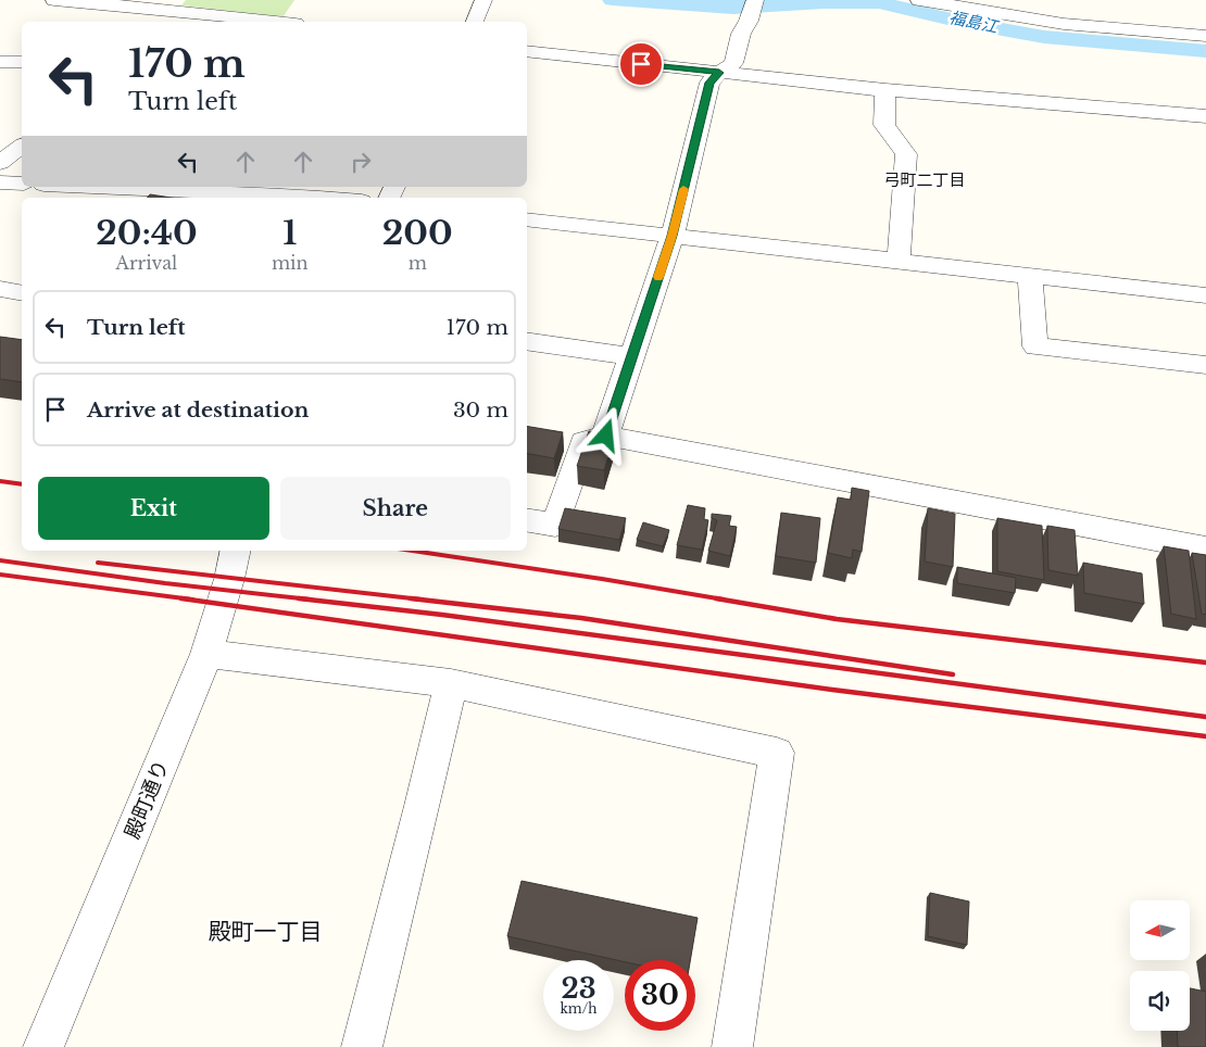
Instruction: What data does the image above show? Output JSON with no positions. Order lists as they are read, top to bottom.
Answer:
{
  "streets": {
    "street": ["殿町通り"]
  },
  "districts": ["弓町二丁目", "殿町一丁目"],
  "water": ["福島江"],
  "north": "left",
  "page": {
    "turn": ["170 m", "Turn left"],
    "eta": [
      "20:40",
      "Arrival",
      "1",
      "min",
      "200",
      "m"
    ],
    "list": [
      {
        "name": "Turn left",
        "value": "170 m"
      },
      {
        "name": "Arrive at destination",
        "value": "30 m"
      }
    ],
    "buttons": ["Exit", "Share"],
    "speed": "23 km/h",
    "limit": "30"
  }
}
